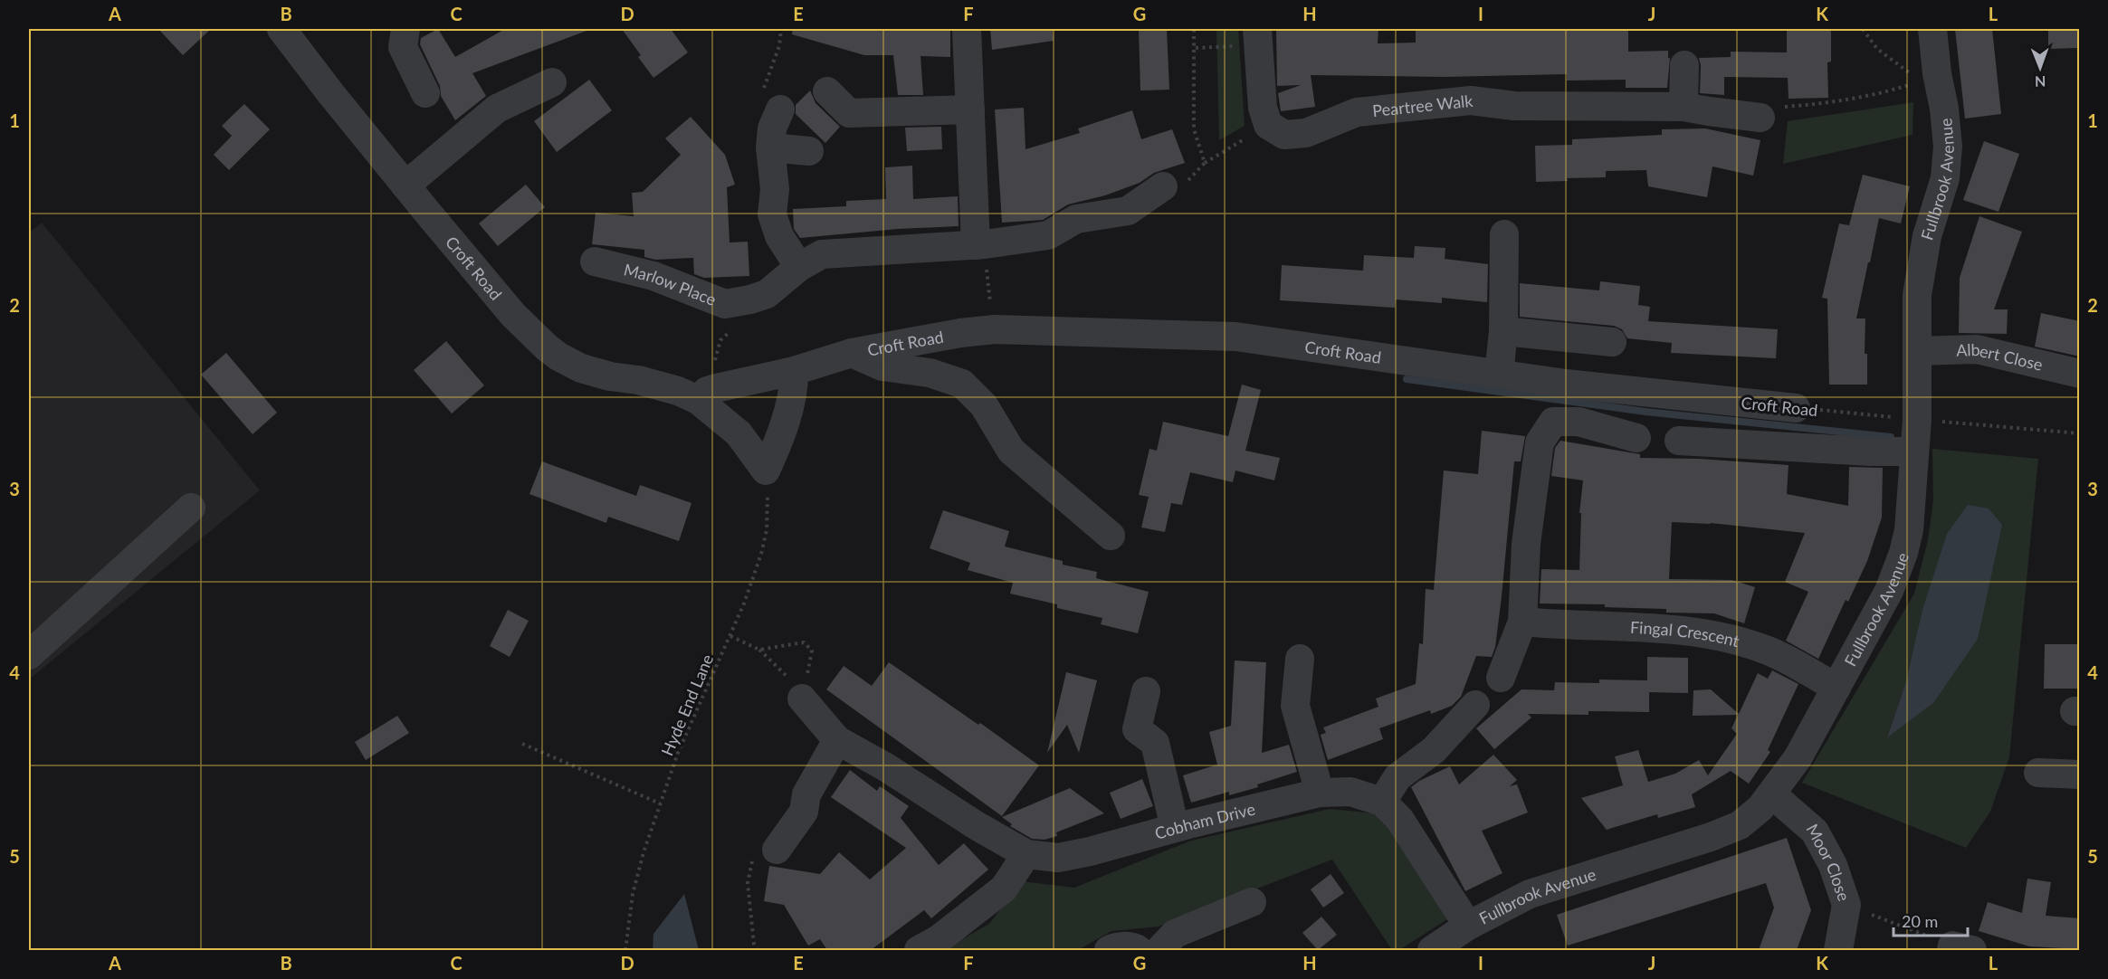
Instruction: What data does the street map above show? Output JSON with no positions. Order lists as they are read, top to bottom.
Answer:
{
  "streets": {
    "street": [
      "Peartree Walk",
      "Fullbrook Avenue",
      "Croft Road",
      "Marlow Place",
      "Albert Close",
      "Fingal Crescent",
      "Cobham Drive",
      "Moor Close"
    ],
    "path": ["Hyde End Lane"]
  },
  "crossings": [
    ["Fullbrook Avenue", "Albert Close"],
    ["Fullbrook Avenue", "Fingal Crescent"],
    ["Fullbrook Avenue", "Cobham Drive"],
    ["Fullbrook Avenue", "Moor Close"]
  ],
  "scale_bar": "20 m",
  "north": "bottom",
  "grid": {
    "columns": [
      "A",
      "B",
      "C",
      "D",
      "E",
      "F",
      "G",
      "H",
      "I",
      "J",
      "K",
      "L"
    ],
    "rows": [
      "1",
      "2",
      "3",
      "4",
      "5"
    ]
  }
}
